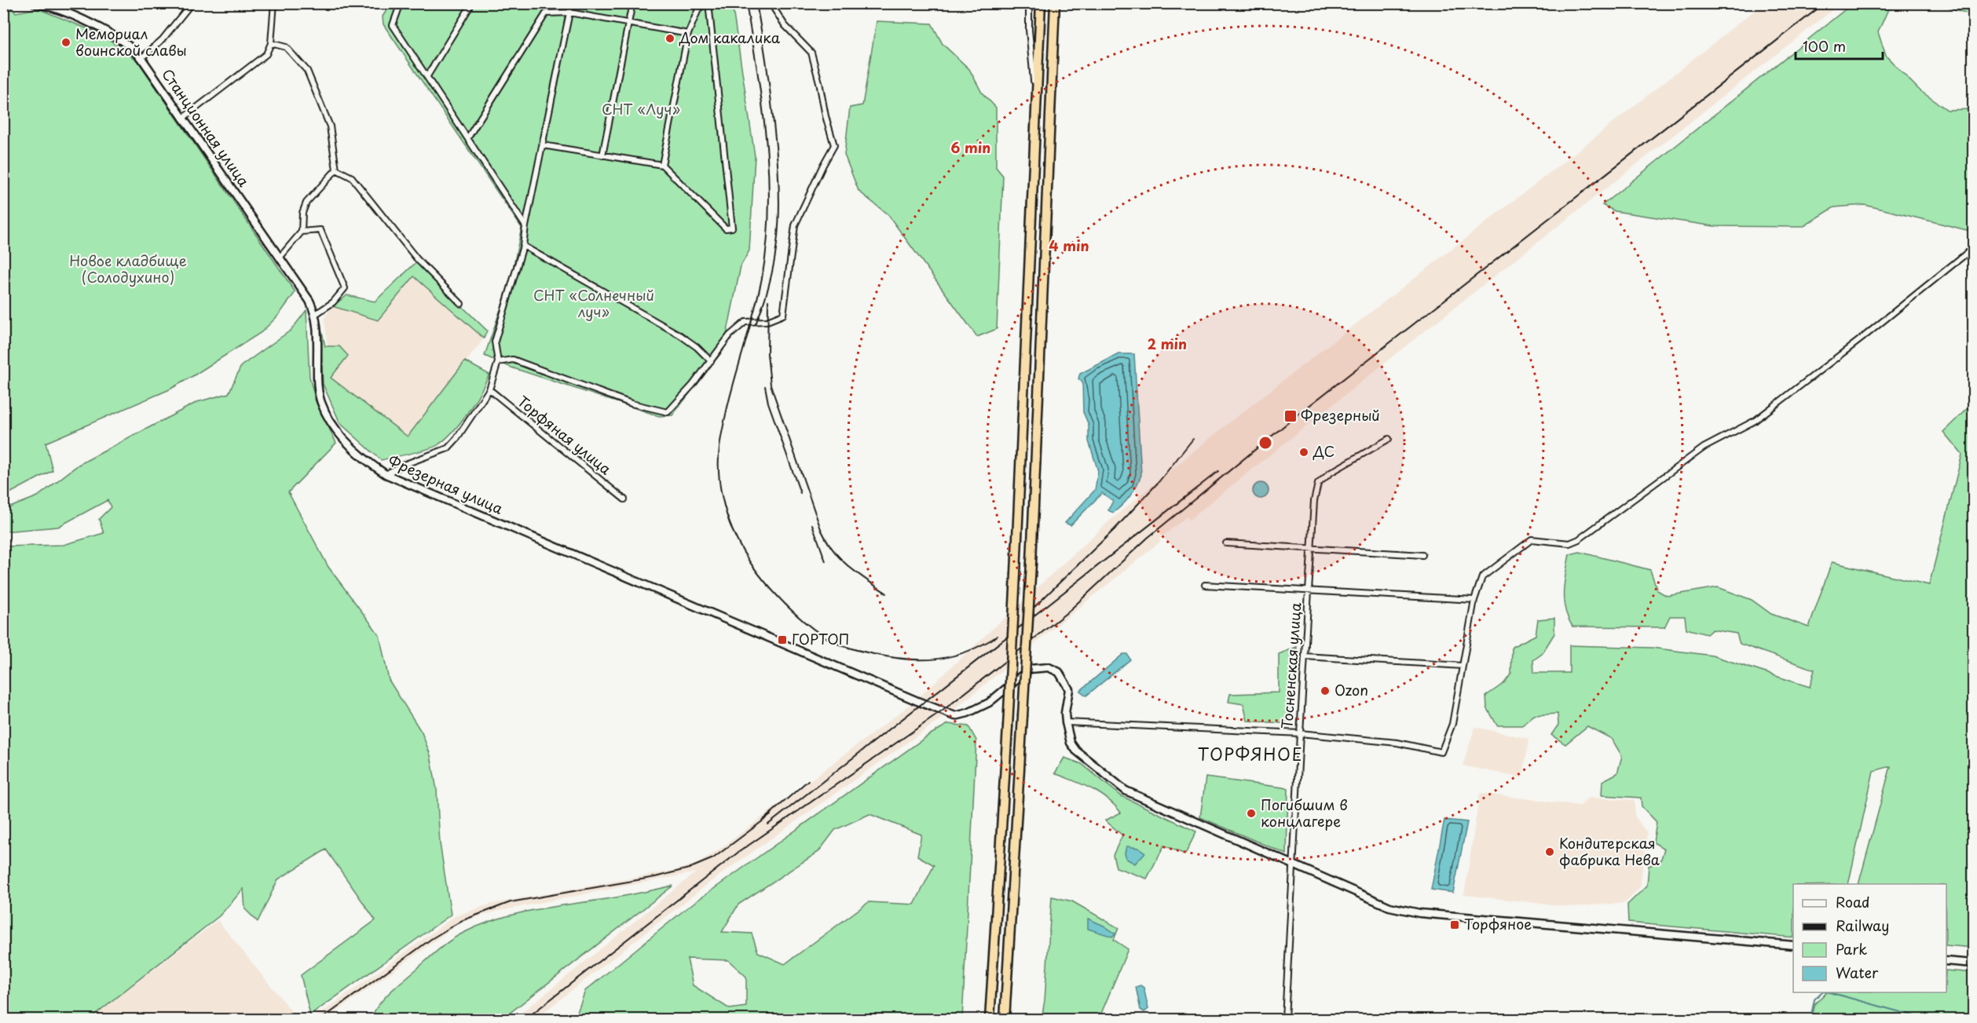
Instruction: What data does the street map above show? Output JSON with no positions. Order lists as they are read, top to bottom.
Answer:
{
  "streets": {
    "street": [
      "Станционная улица",
      "Торфяная улица",
      "Фрезерная улица",
      "Тосненская улица"
    ]
  },
  "crossings": [
    ["Станционная улица", "Фрезерная улица"]
  ],
  "districts": ["ТОРФЯНОЕ"],
  "parks": ["СНТ «Луч»", "Новое кладбище (Солодухино)", "СНТ «Солнечный луч»"],
  "places": {
    "other": [
      "Дом какалика",
      "Мемориал воинской славы",
      "ДС",
      "Ozon",
      "Погибшим в концлагере",
      "Кондитерская фабрика Нева"
    ],
    "transit": ["Фрезерный", "ГОРТОП", "Торфяное"]
  },
  "legend": [
    "Road",
    "Railway",
    "Park",
    "Water"
  ],
  "scale_bar": "100 m",
  "rings": ["6 min", "4 min", "2 min"]
}
